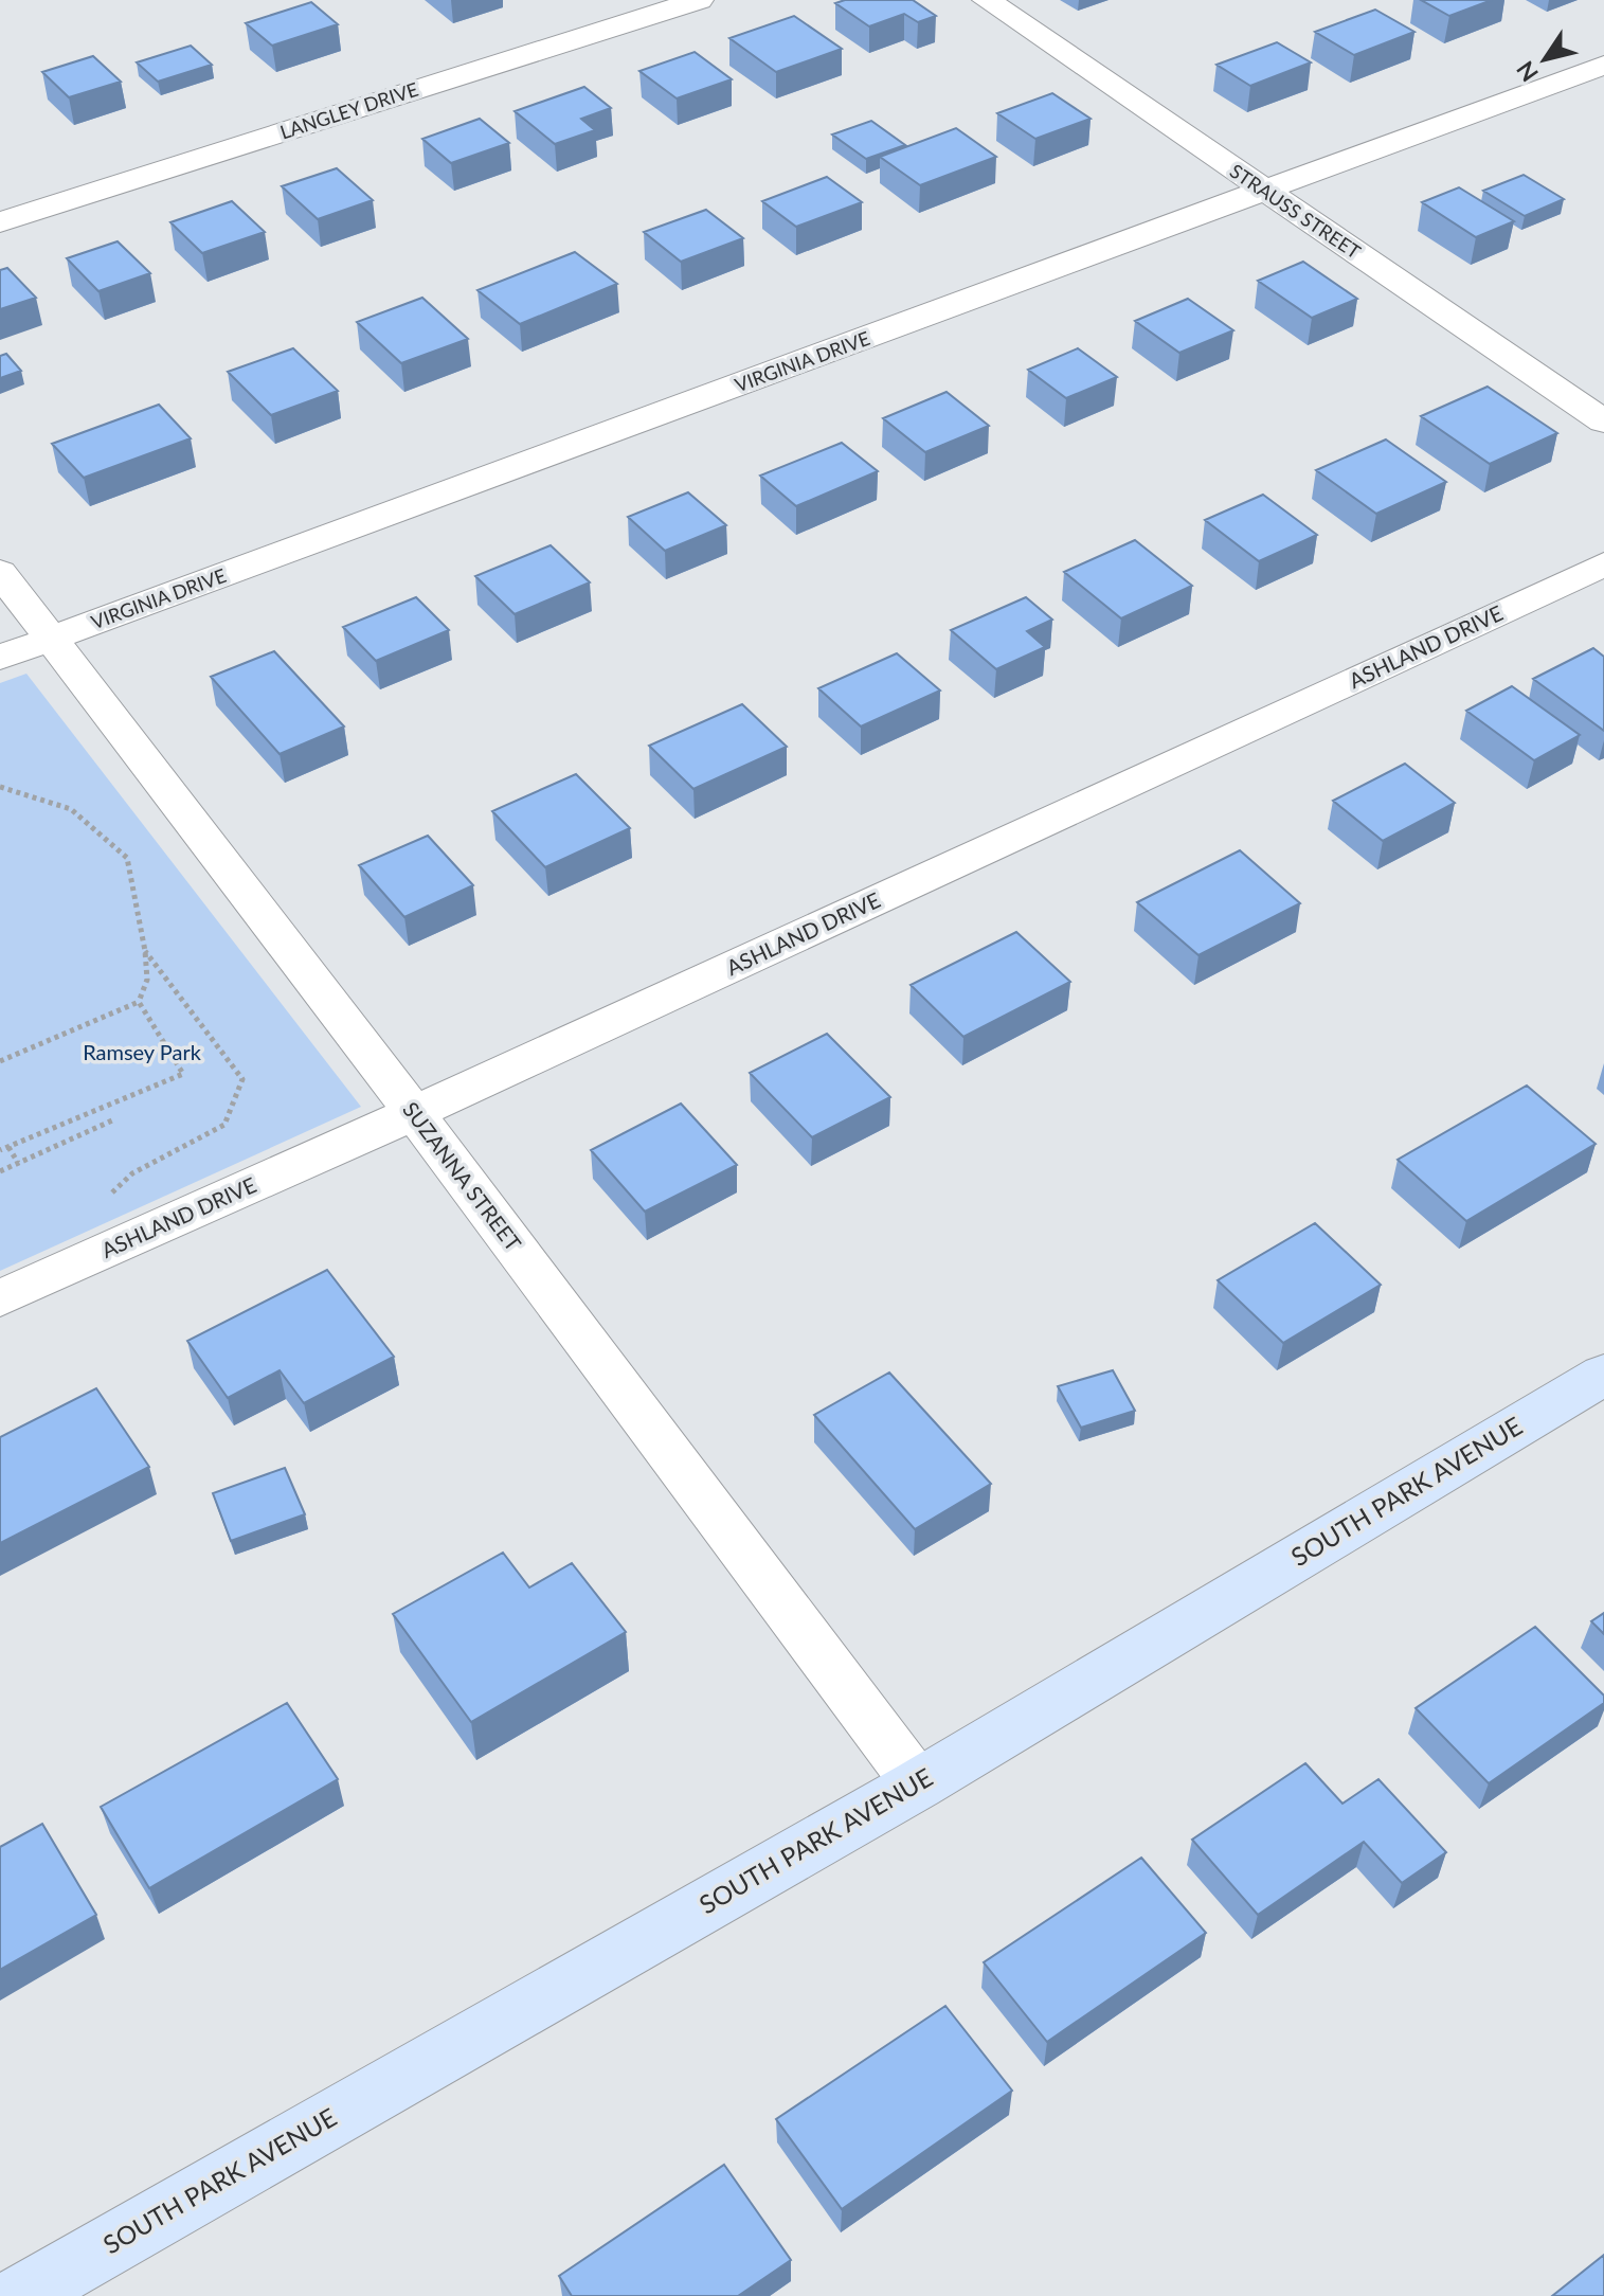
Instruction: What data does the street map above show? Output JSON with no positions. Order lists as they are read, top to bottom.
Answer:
{
  "streets": {
    "street": [
      "LANGLEY DRIVE",
      "STRAUSS STREET",
      "VIRGINIA DRIVE",
      "ASHLAND DRIVE",
      "SUZANNA STREET",
      "SOUTH PARK AVENUE"
    ]
  },
  "crossings": [
    ["STRAUSS STREET", "VIRGINIA DRIVE"],
    ["VIRGINIA DRIVE", "SUZANNA STREET"],
    ["ASHLAND DRIVE", "SUZANNA STREET"],
    ["SUZANNA STREET", "SOUTH PARK AVENUE"]
  ],
  "parks": ["Ramsey Park"],
  "north": "bottom left"
}
